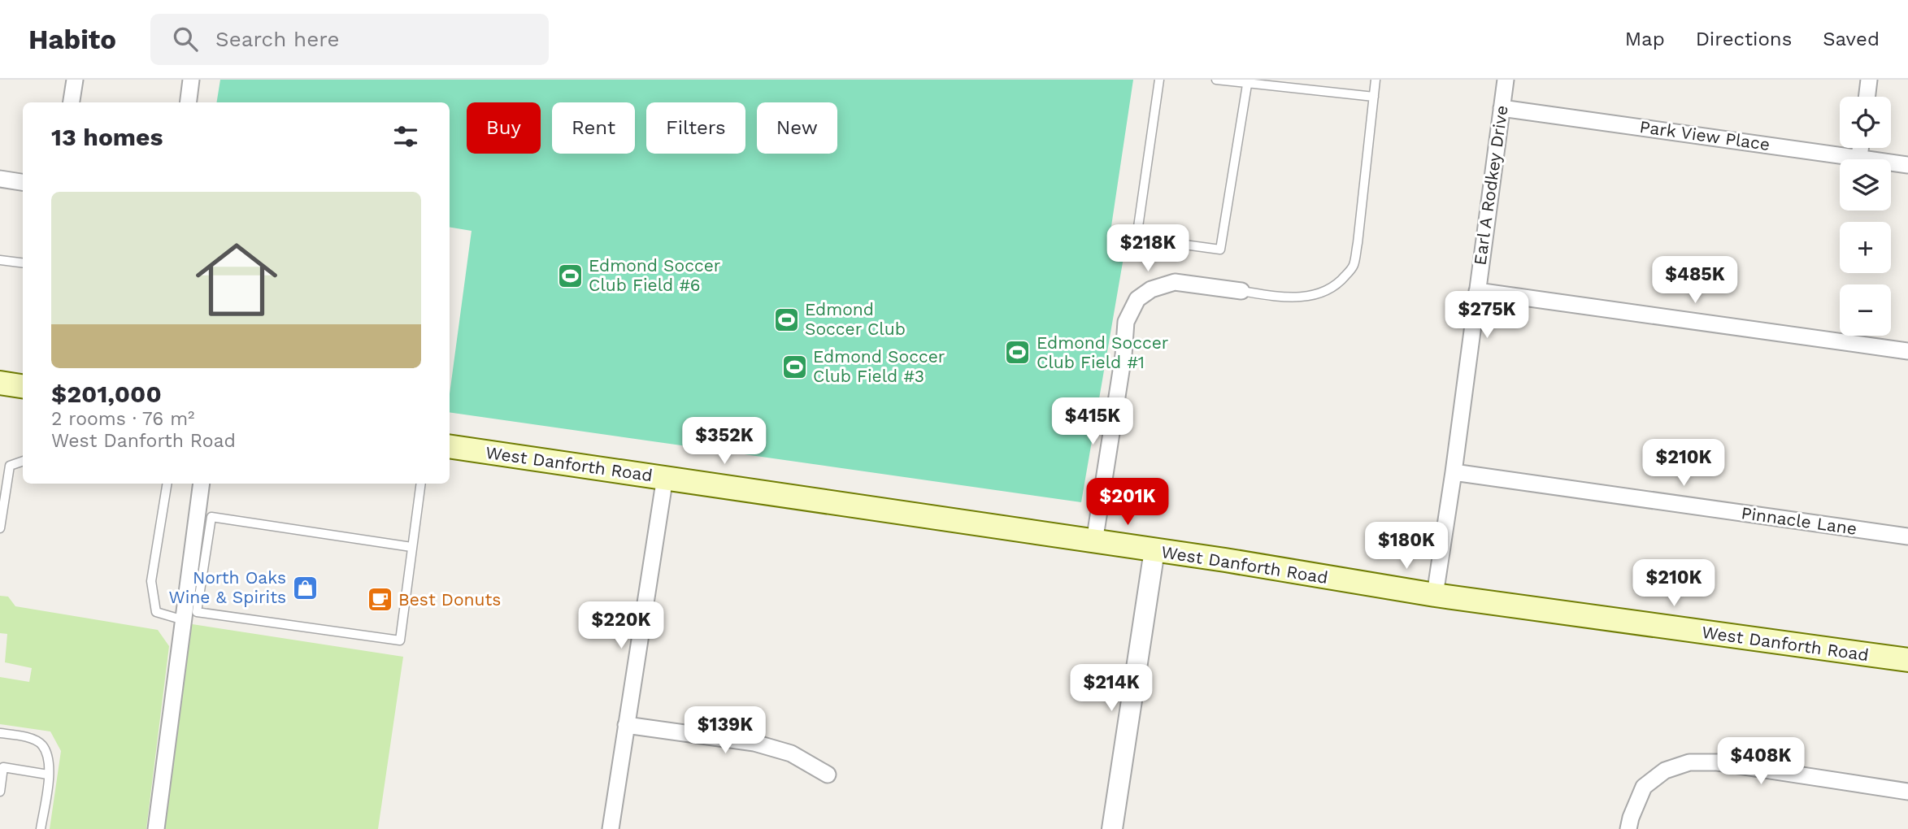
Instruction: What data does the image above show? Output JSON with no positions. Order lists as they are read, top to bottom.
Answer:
{
  "streets": {
    "main road": ["West Danforth Road"],
    "street": ["Park View Place", "Earl A Rodkey Drive", "Pinnacle Lane"]
  },
  "crossings": [
    ["Park View Place", "Earl A Rodkey Drive"],
    ["Earl A Rodkey Drive", "West Danforth Road"],
    ["Earl A Rodkey Drive", "Pinnacle Lane"]
  ],
  "places": {
    "sports": [
      "Edmond Soccer Club Field #6",
      "Edmond Soccer Club",
      "Edmond Soccer Club Field #1",
      "Edmond Soccer Club Field #3"
    ],
    "shop": ["North Oaks Wine & Spirits"],
    "cafe": ["Best Donuts"]
  },
  "page": {
    "header": "Habito",
    "search": "Search here",
    "nav": ["Map", "Directions", "Saved"],
    "map_buttons": ["+", "−"],
    "chip": [
      "Buy",
      "Rent",
      "Filters",
      "New"
    ],
    "heading": "13 homes",
    "list": [
      {
        "name": "$201,000",
        "note": "2 rooms · 76 m² · West Danforth Road"
      }
    ],
    "price": [
      "$218K",
      "$485K",
      "$275K",
      "$415K",
      "$352K",
      "$210K",
      "$201K",
      "$180K",
      "$210K",
      "$220K",
      "$214K",
      "$139K",
      "$408K"
    ]
  }
}
